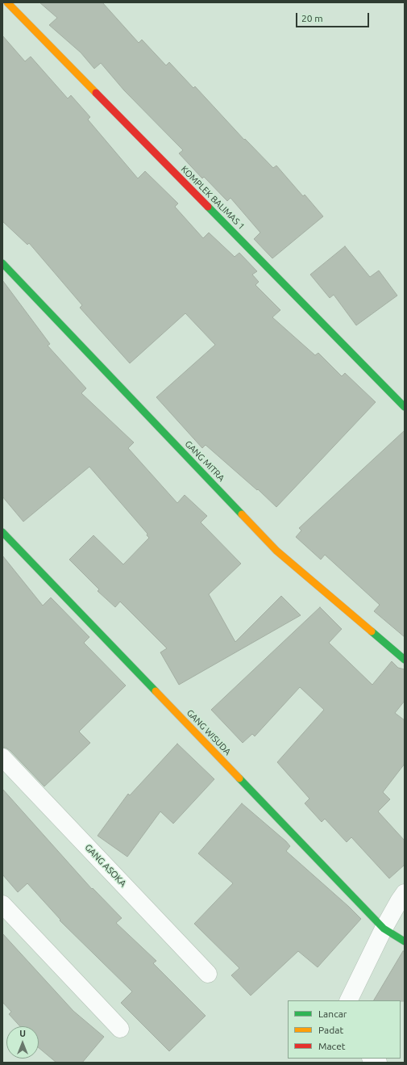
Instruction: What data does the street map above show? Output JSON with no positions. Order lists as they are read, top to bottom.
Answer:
{
  "streets": {
    "street": [
      "KOMPLEK BALIMAS 1",
      "GANG MITRA",
      "GANG WISUDA",
      "GANG ASOKA"
    ]
  },
  "legend": ["Lancar", "Padat", "Macet"],
  "scale_bar": "20 m",
  "north": "top"
}
